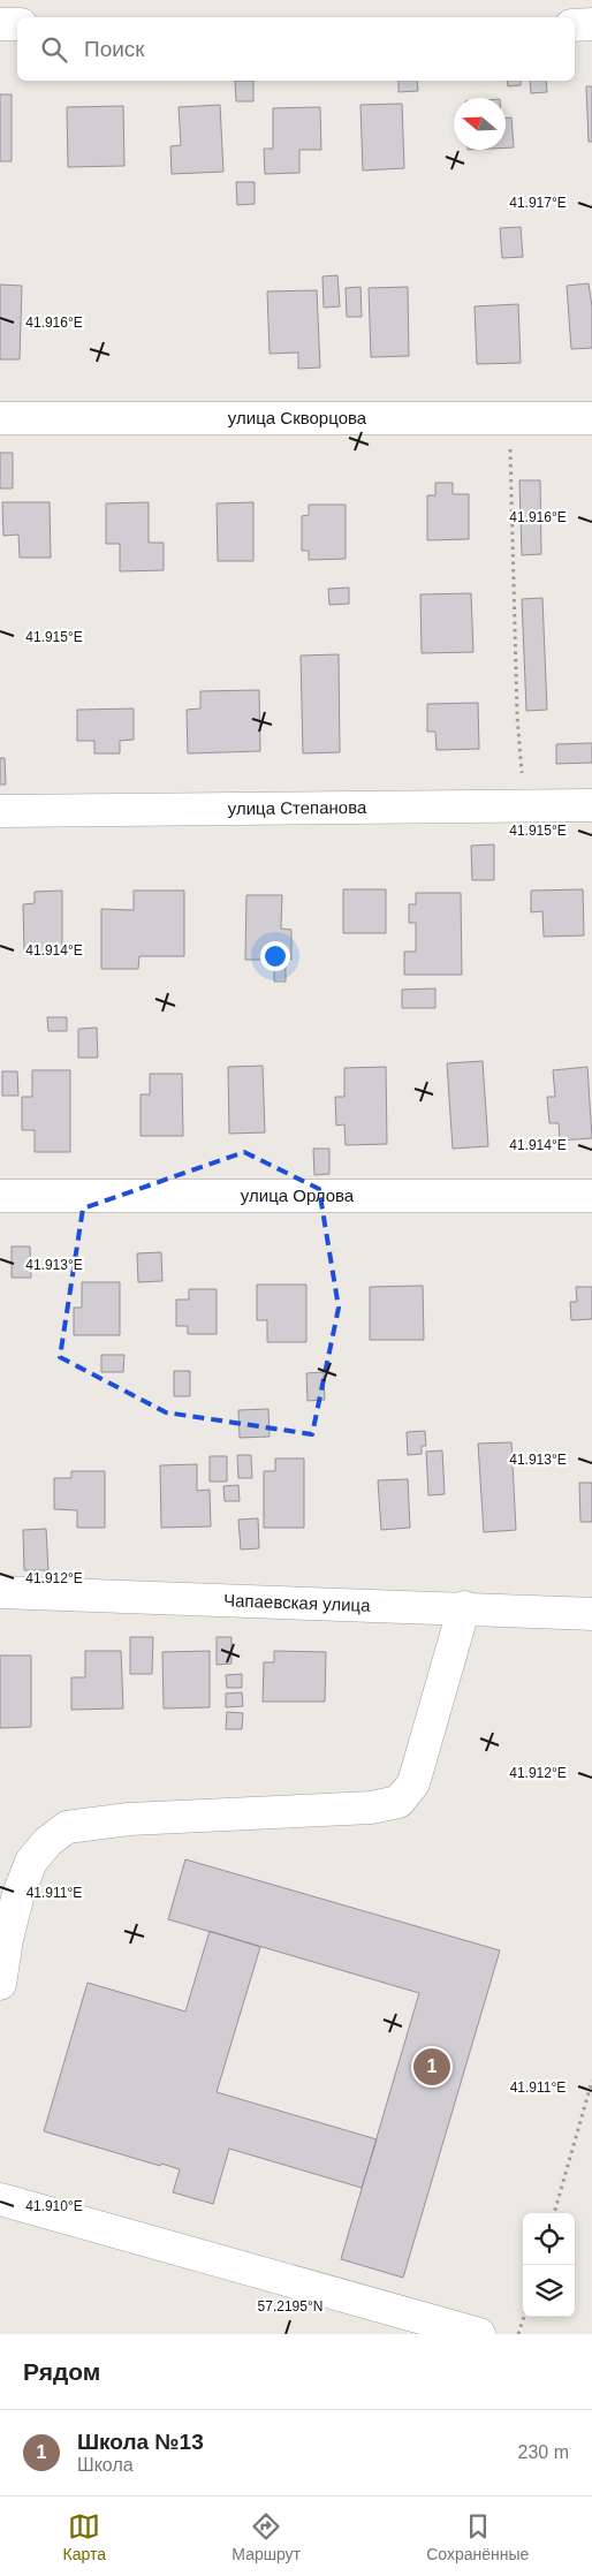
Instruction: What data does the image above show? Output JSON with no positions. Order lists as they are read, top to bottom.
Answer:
{
  "streets": {
    "street": [
      "улица Скворцова",
      "улица Степанова",
      "улица Орлова",
      "Чапаевская улица"
    ]
  },
  "north": "left",
  "page": {
    "search": "Поиск",
    "pins": "1",
    "heading": "Рядом",
    "list": [
      {
        "mark": "1",
        "name": "Школа №13",
        "note": "Школа",
        "value": "230 m"
      }
    ],
    "nav": ["Карта", "Маршрут", "Сохранённые"]
  },
  "coordinates": [
    "41.917°E",
    "41.916°E",
    "41.915°E",
    "41.914°E",
    "41.913°E",
    "41.912°E",
    "41.911°E",
    "41.910°E",
    "57.2195°N"
  ]
}
